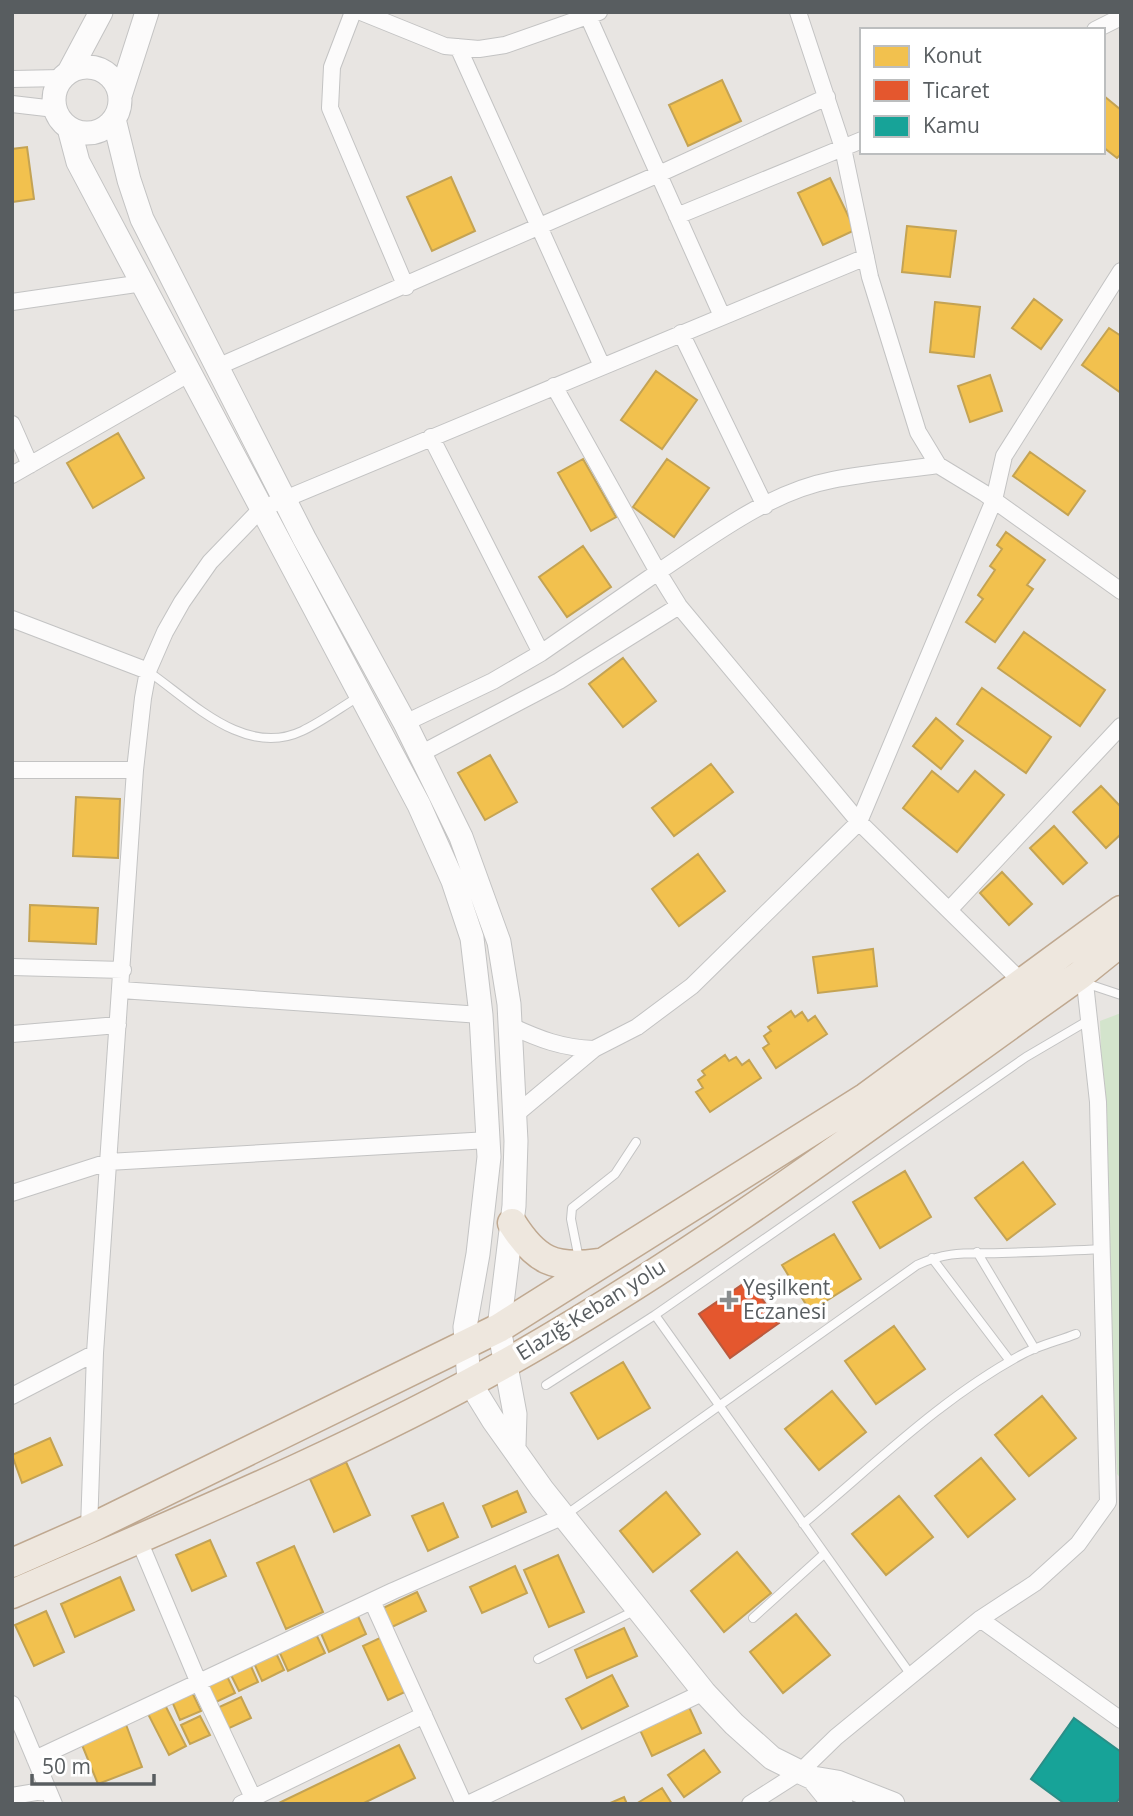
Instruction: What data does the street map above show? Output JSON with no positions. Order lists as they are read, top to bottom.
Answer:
{
  "streets": {
    "highway": ["Elazığ-Keban yolu"]
  },
  "places": {
    "health": ["Yeşilkent Eczanesi"]
  },
  "legend": ["Konut", "Ticaret", "Kamu"],
  "scale_bar": "50 m"
}
